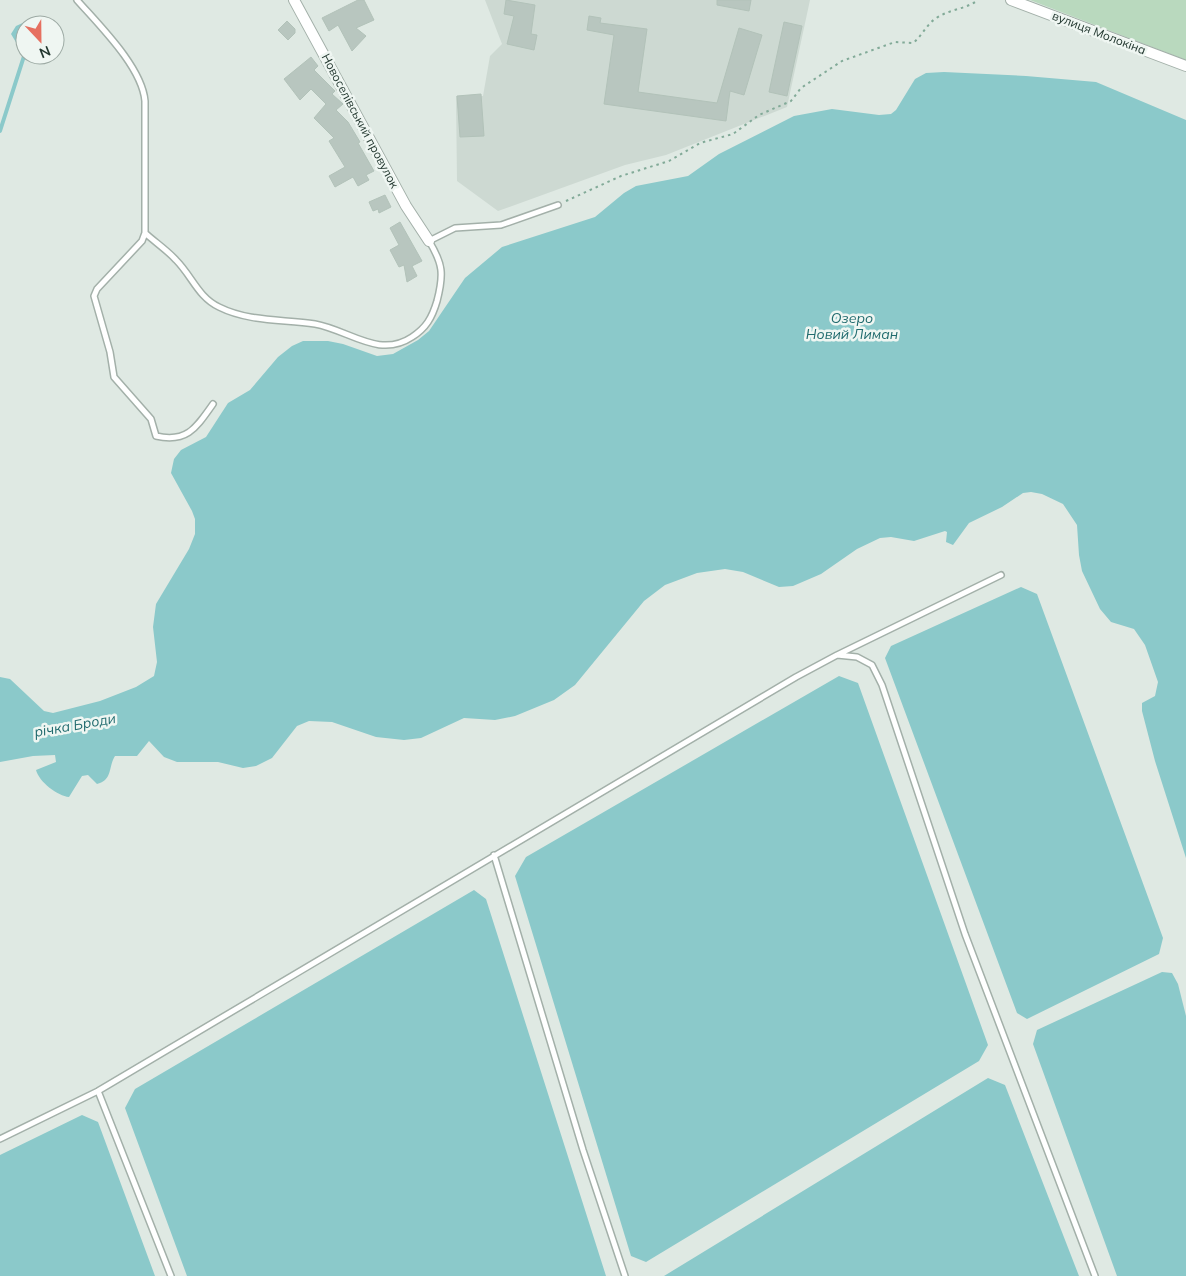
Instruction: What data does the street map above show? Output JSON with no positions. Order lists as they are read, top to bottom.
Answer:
{
  "streets": {
    "street": ["вулиця Молокіна", "Новоселівський провулок"]
  },
  "water": ["Озеро Новий Лиман", "річка Броди"],
  "north": "bottom"
}
